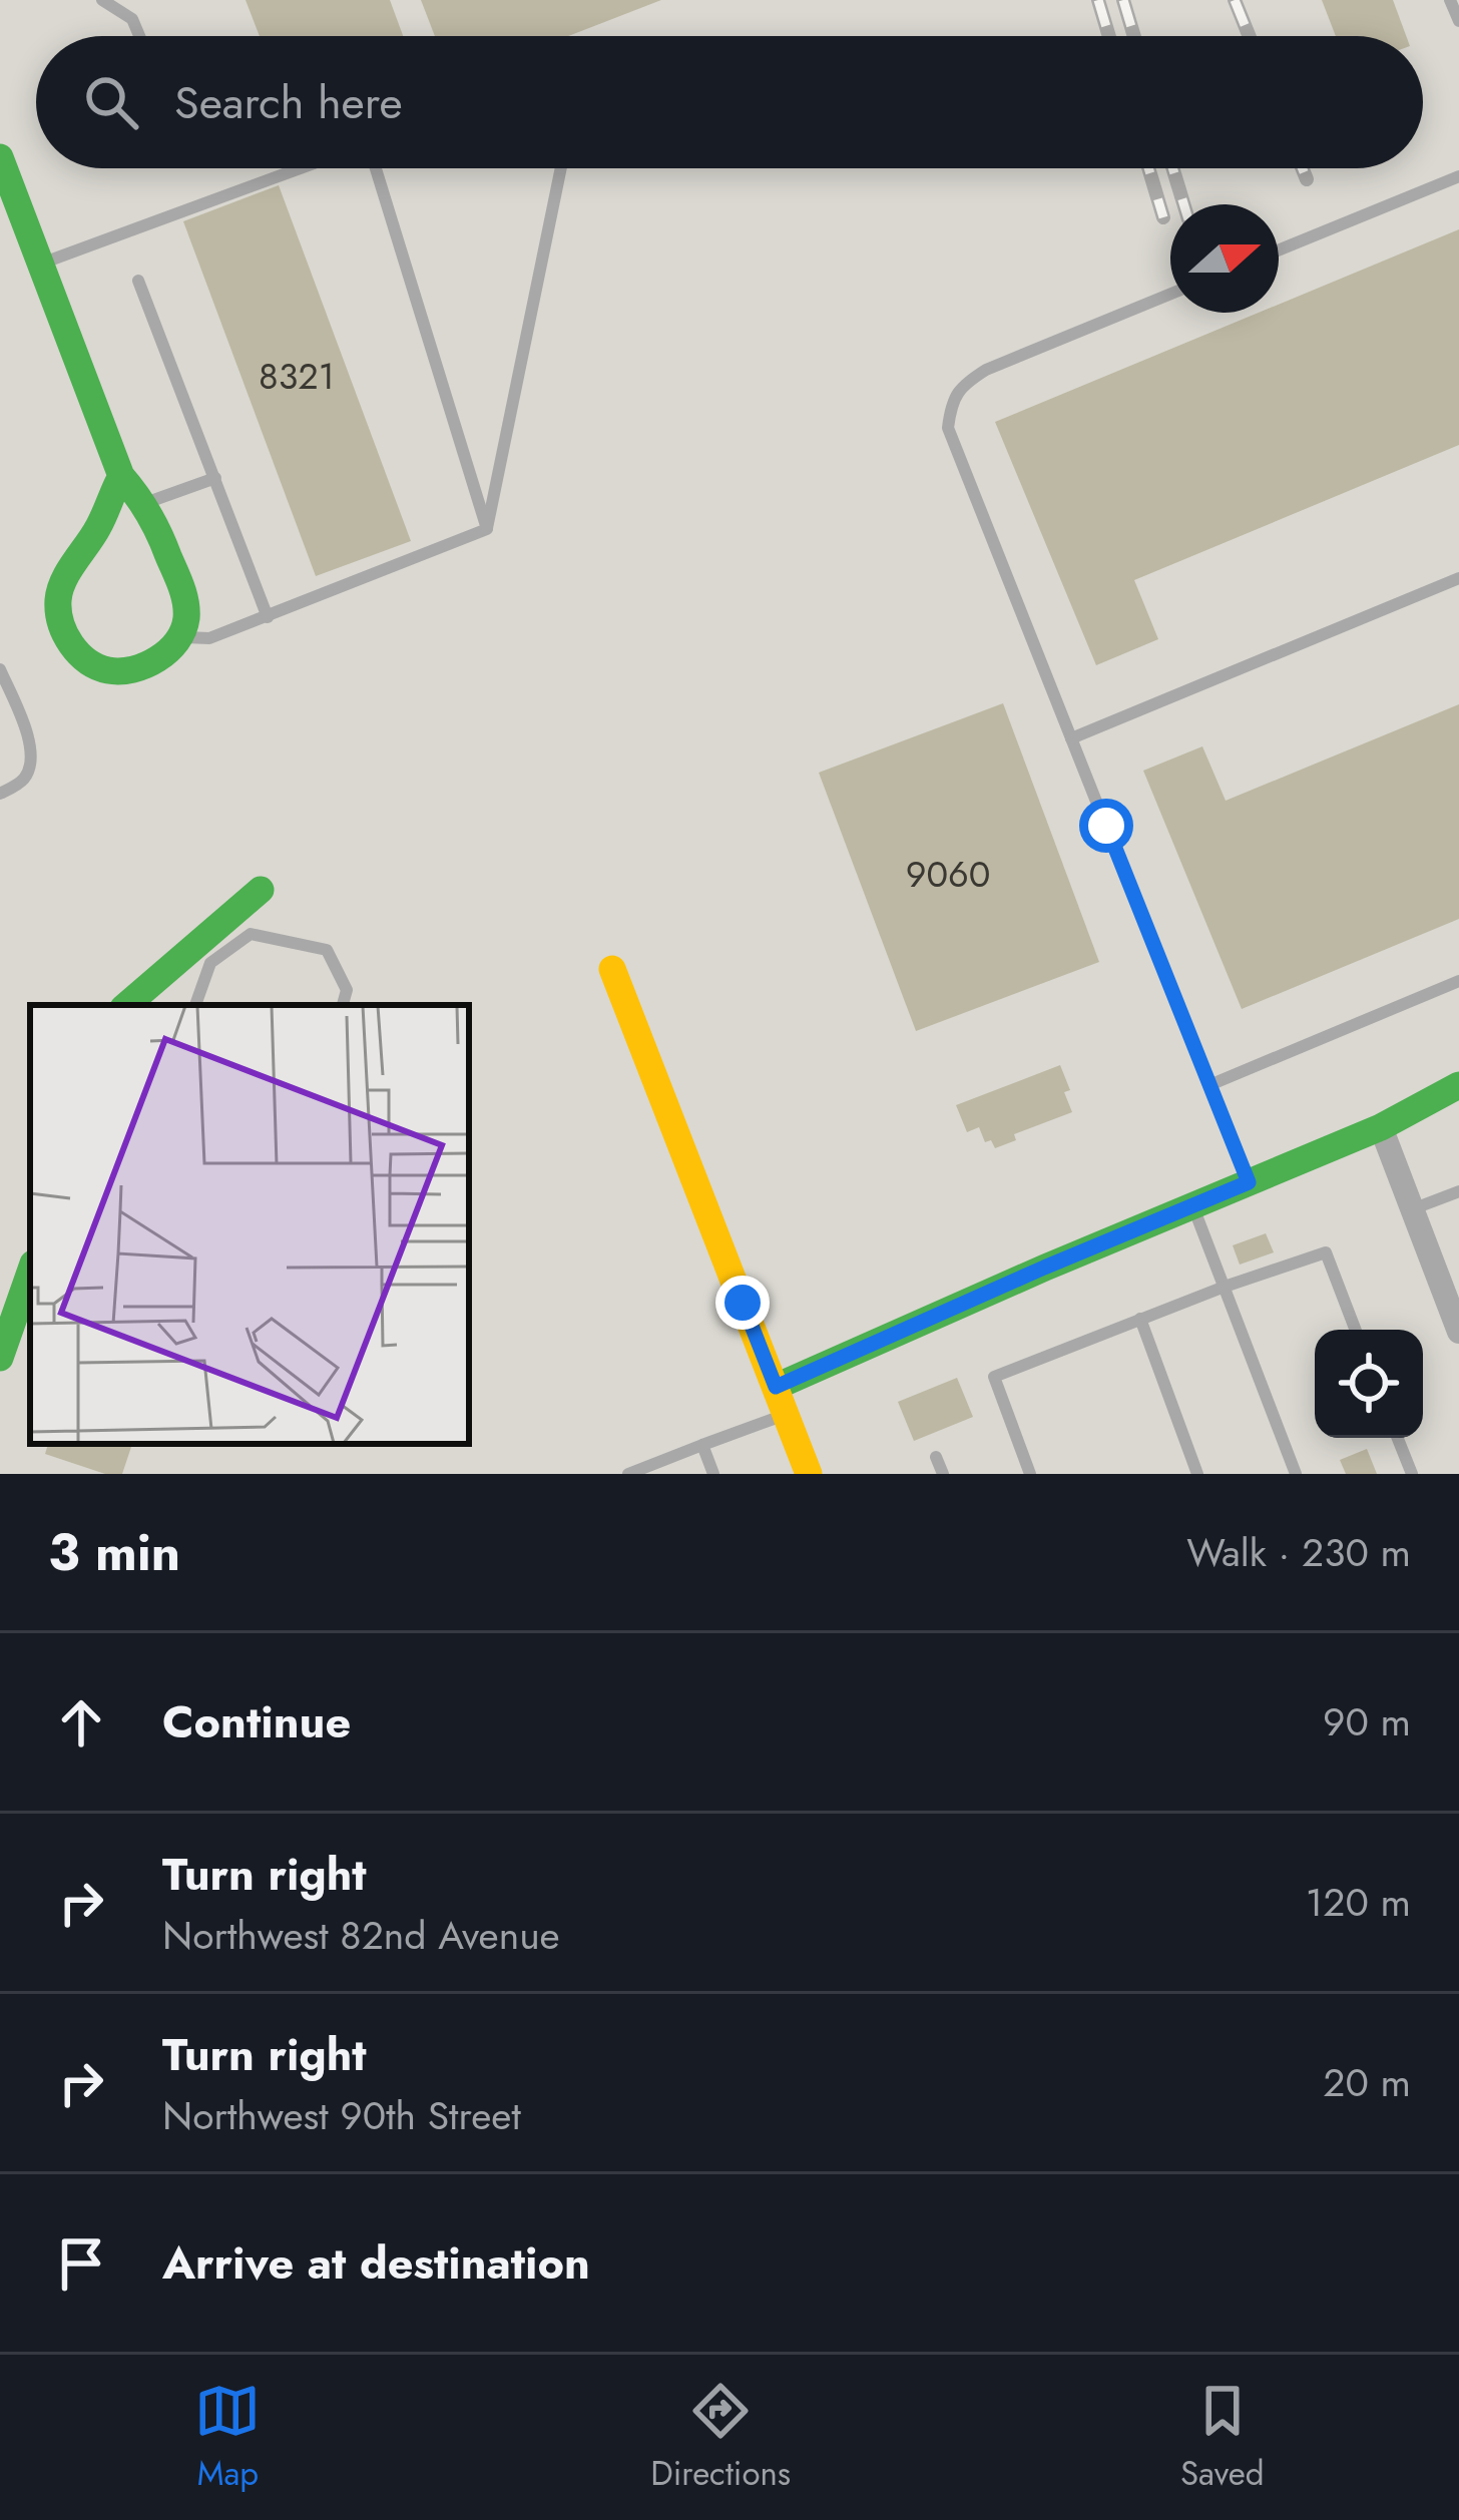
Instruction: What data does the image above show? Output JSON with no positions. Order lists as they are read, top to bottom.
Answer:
{
  "house_numbers": ["8321", "9060"],
  "north": "right",
  "page": {
    "search": "Search here",
    "heading": ["3 min", "Walk · 230 m"],
    "list": [
      ["Continue", "90 m"],
      ["Turn right", "Northwest 82nd Avenue", "120 m"],
      ["Turn right", "Northwest 90th Street", "20 m"],
      "Arrive at destination"
    ],
    "nav": ["Map", "Directions", "Saved"]
  }
}
